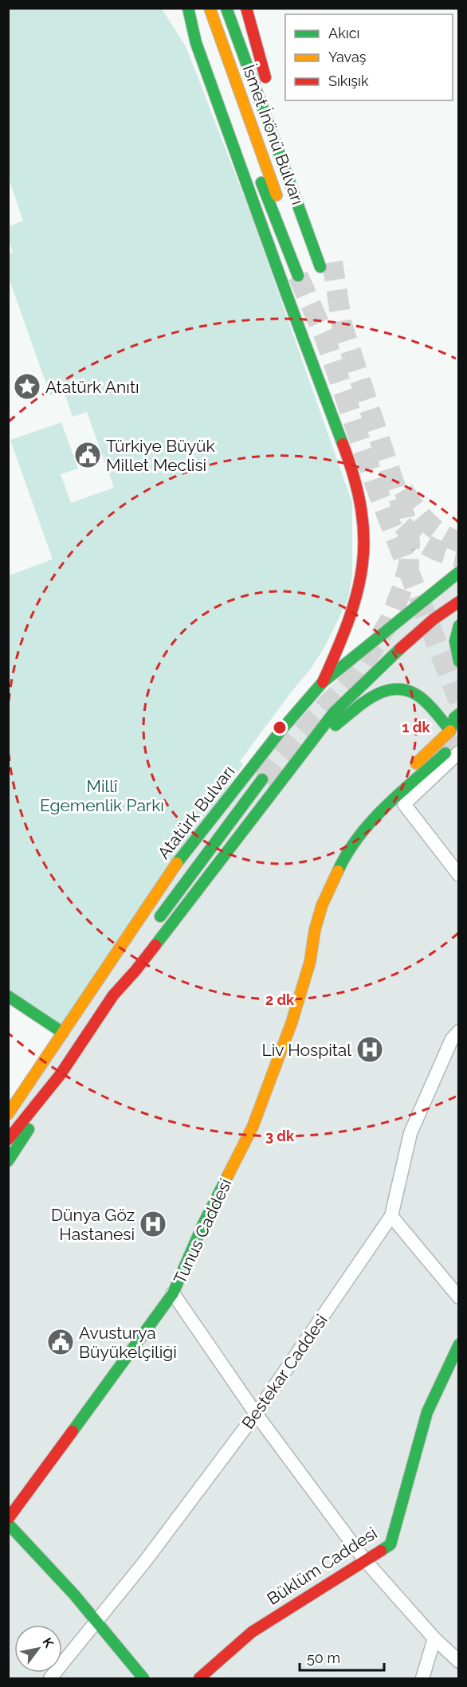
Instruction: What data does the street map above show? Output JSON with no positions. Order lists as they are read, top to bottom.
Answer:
{
  "streets": {
    "main road": [
      "İsmet İnönü Bulvarı",
      "Atatürk Bulvarı",
      "Tunus Caddesi",
      "Büklüm Caddesi"
    ],
    "street": ["Bestekar Caddesi"]
  },
  "parks": ["Millî Egemenlik Parkı"],
  "places": {
    "place": ["Atatürk Anıtı"],
    "public building": ["Türkiye Büyük Millet Meclisi", "Avusturya Büyükelçiliği"],
    "hospital": ["Liv Hospital", "Dünya Göz Hastanesi"]
  },
  "legend": ["Akıcı", "Yavaş", "Sıkışık"],
  "scale_bar": "50 m",
  "north": "top right",
  "rings": ["1 dk", "2 dk", "3 dk"]
}
